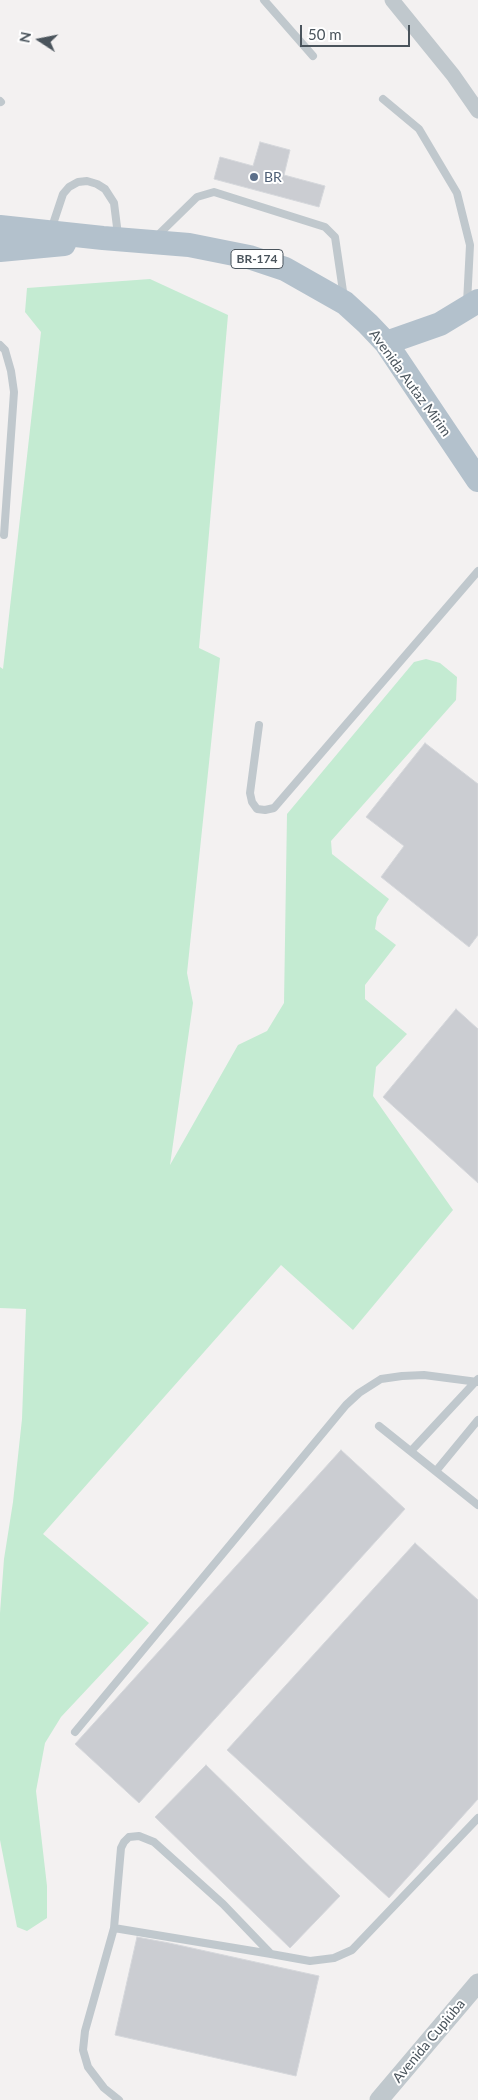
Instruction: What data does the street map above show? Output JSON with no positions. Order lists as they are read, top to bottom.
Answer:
{
  "streets": {
    "main road": ["BR-174", "Avenida Autaz Mirim"],
    "street": ["Avenida Cupiúba"]
  },
  "places": ["BR"],
  "scale_bar": "50 m",
  "north": "left"
}
